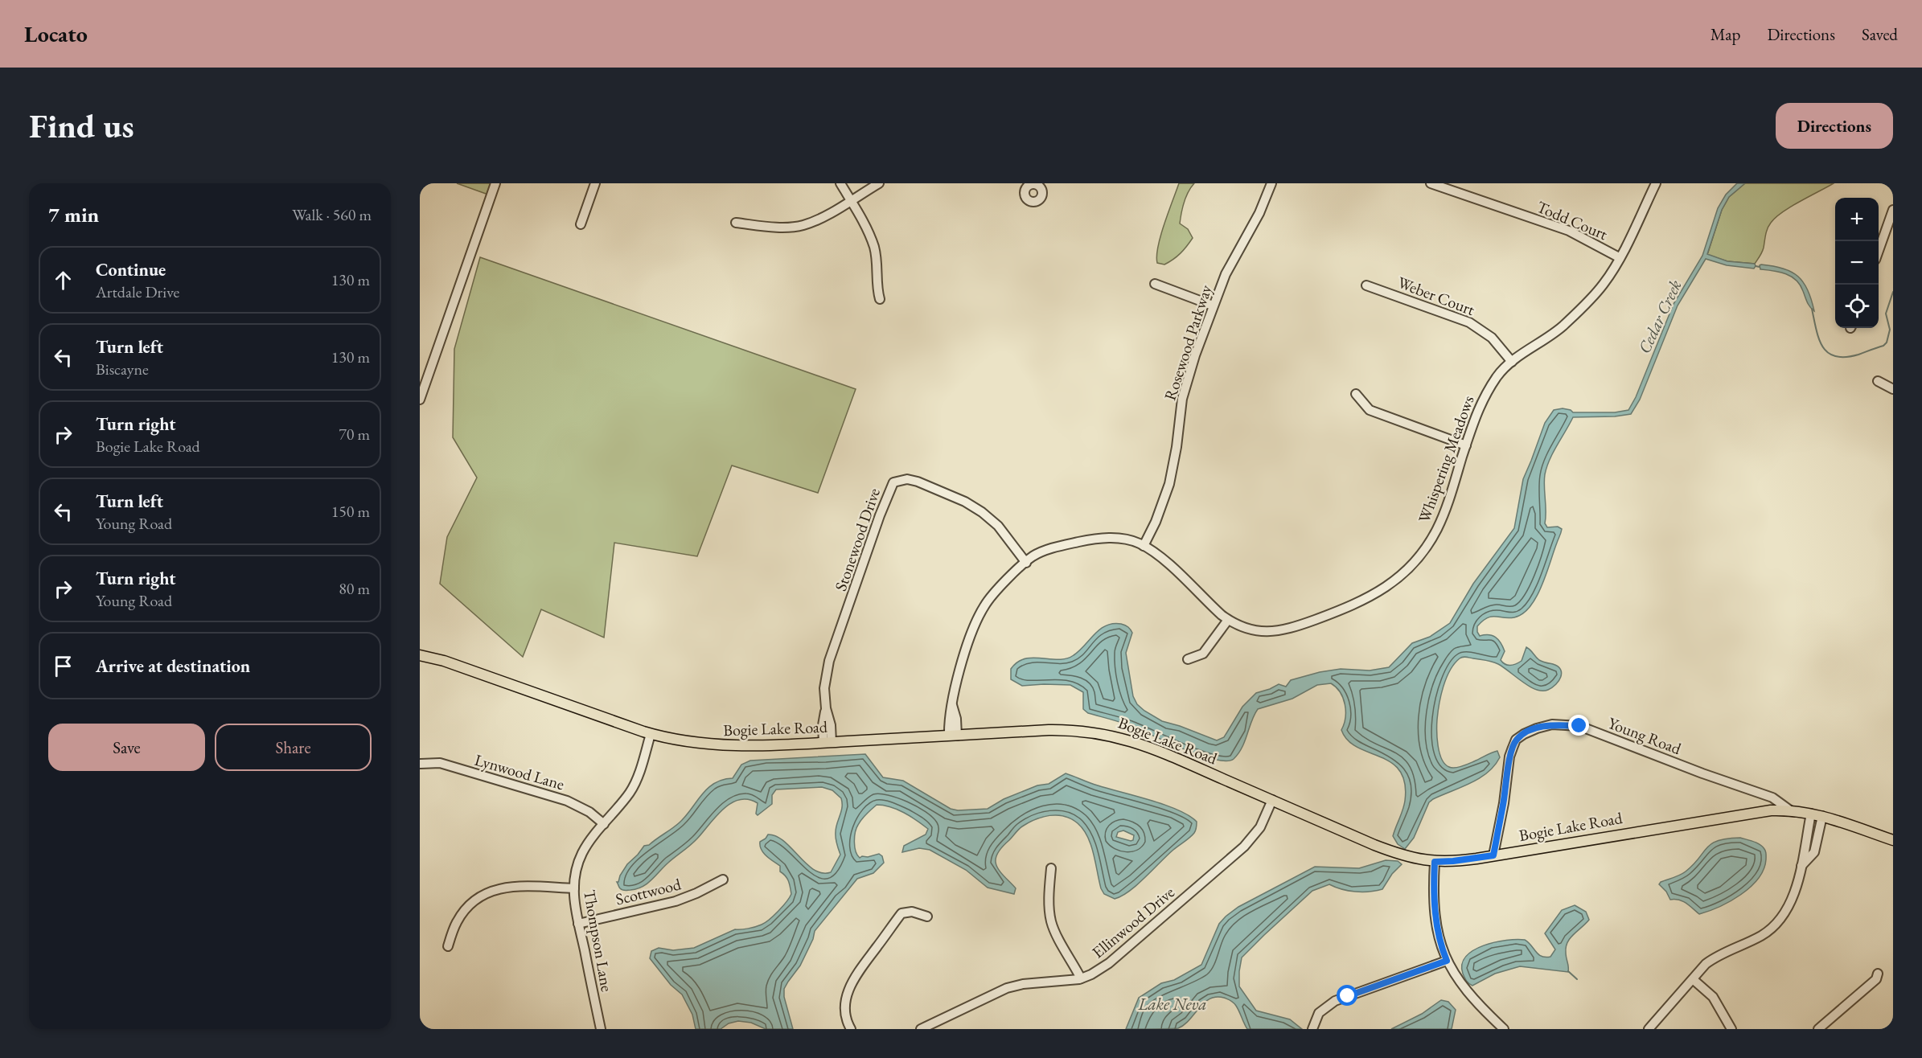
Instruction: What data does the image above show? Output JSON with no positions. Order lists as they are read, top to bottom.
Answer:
{
  "streets": {
    "main road": ["Bogie Lake Road"],
    "street": [
      "Todd Court",
      "Weber Court",
      "Rosewood Parkway",
      "Whispering Meadows",
      "Stonewood Drive",
      "Young Road",
      "Lynwood Lane",
      "Scottwood",
      "Ellinwood Drive",
      "Thompson Lane"
    ]
  },
  "crossings": [
    ["Todd Court", "Whispering Meadows"],
    ["Weber Court", "Whispering Meadows"],
    ["Rosewood Parkway", "Whispering Meadows"],
    ["Whispering Meadows", "Stonewood Drive"],
    ["Whispering Meadows", "Bogie Lake Road"],
    ["Stonewood Drive", "Bogie Lake Road"],
    ["Bogie Lake Road", "Young Road"],
    ["Bogie Lake Road", "Ellinwood Drive"],
    ["Bogie Lake Road", "Thompson Lane"],
    ["Lynwood Lane", "Thompson Lane"],
    ["Scottwood", "Thompson Lane"]
  ],
  "water": ["Cedar Creek", "Lake Neva"],
  "page": {
    "header": "Locato",
    "nav": ["Map", "Directions", "Saved"],
    "buttons": [
      "Directions",
      ["Save", "Share"]
    ],
    "title": "Find us",
    "heading": ["7 min", "Walk · 560 m"],
    "map_buttons": ["+", "−"],
    "list": [
      ["Continue", "Artdale Drive", "130 m"],
      ["Turn left", "Biscayne", "130 m"],
      ["Turn right", "Bogie Lake Road", "70 m"],
      ["Turn left", "Young Road", "150 m"],
      ["Turn right", "Young Road", "80 m"],
      "Arrive at destination"
    ]
  }
}
